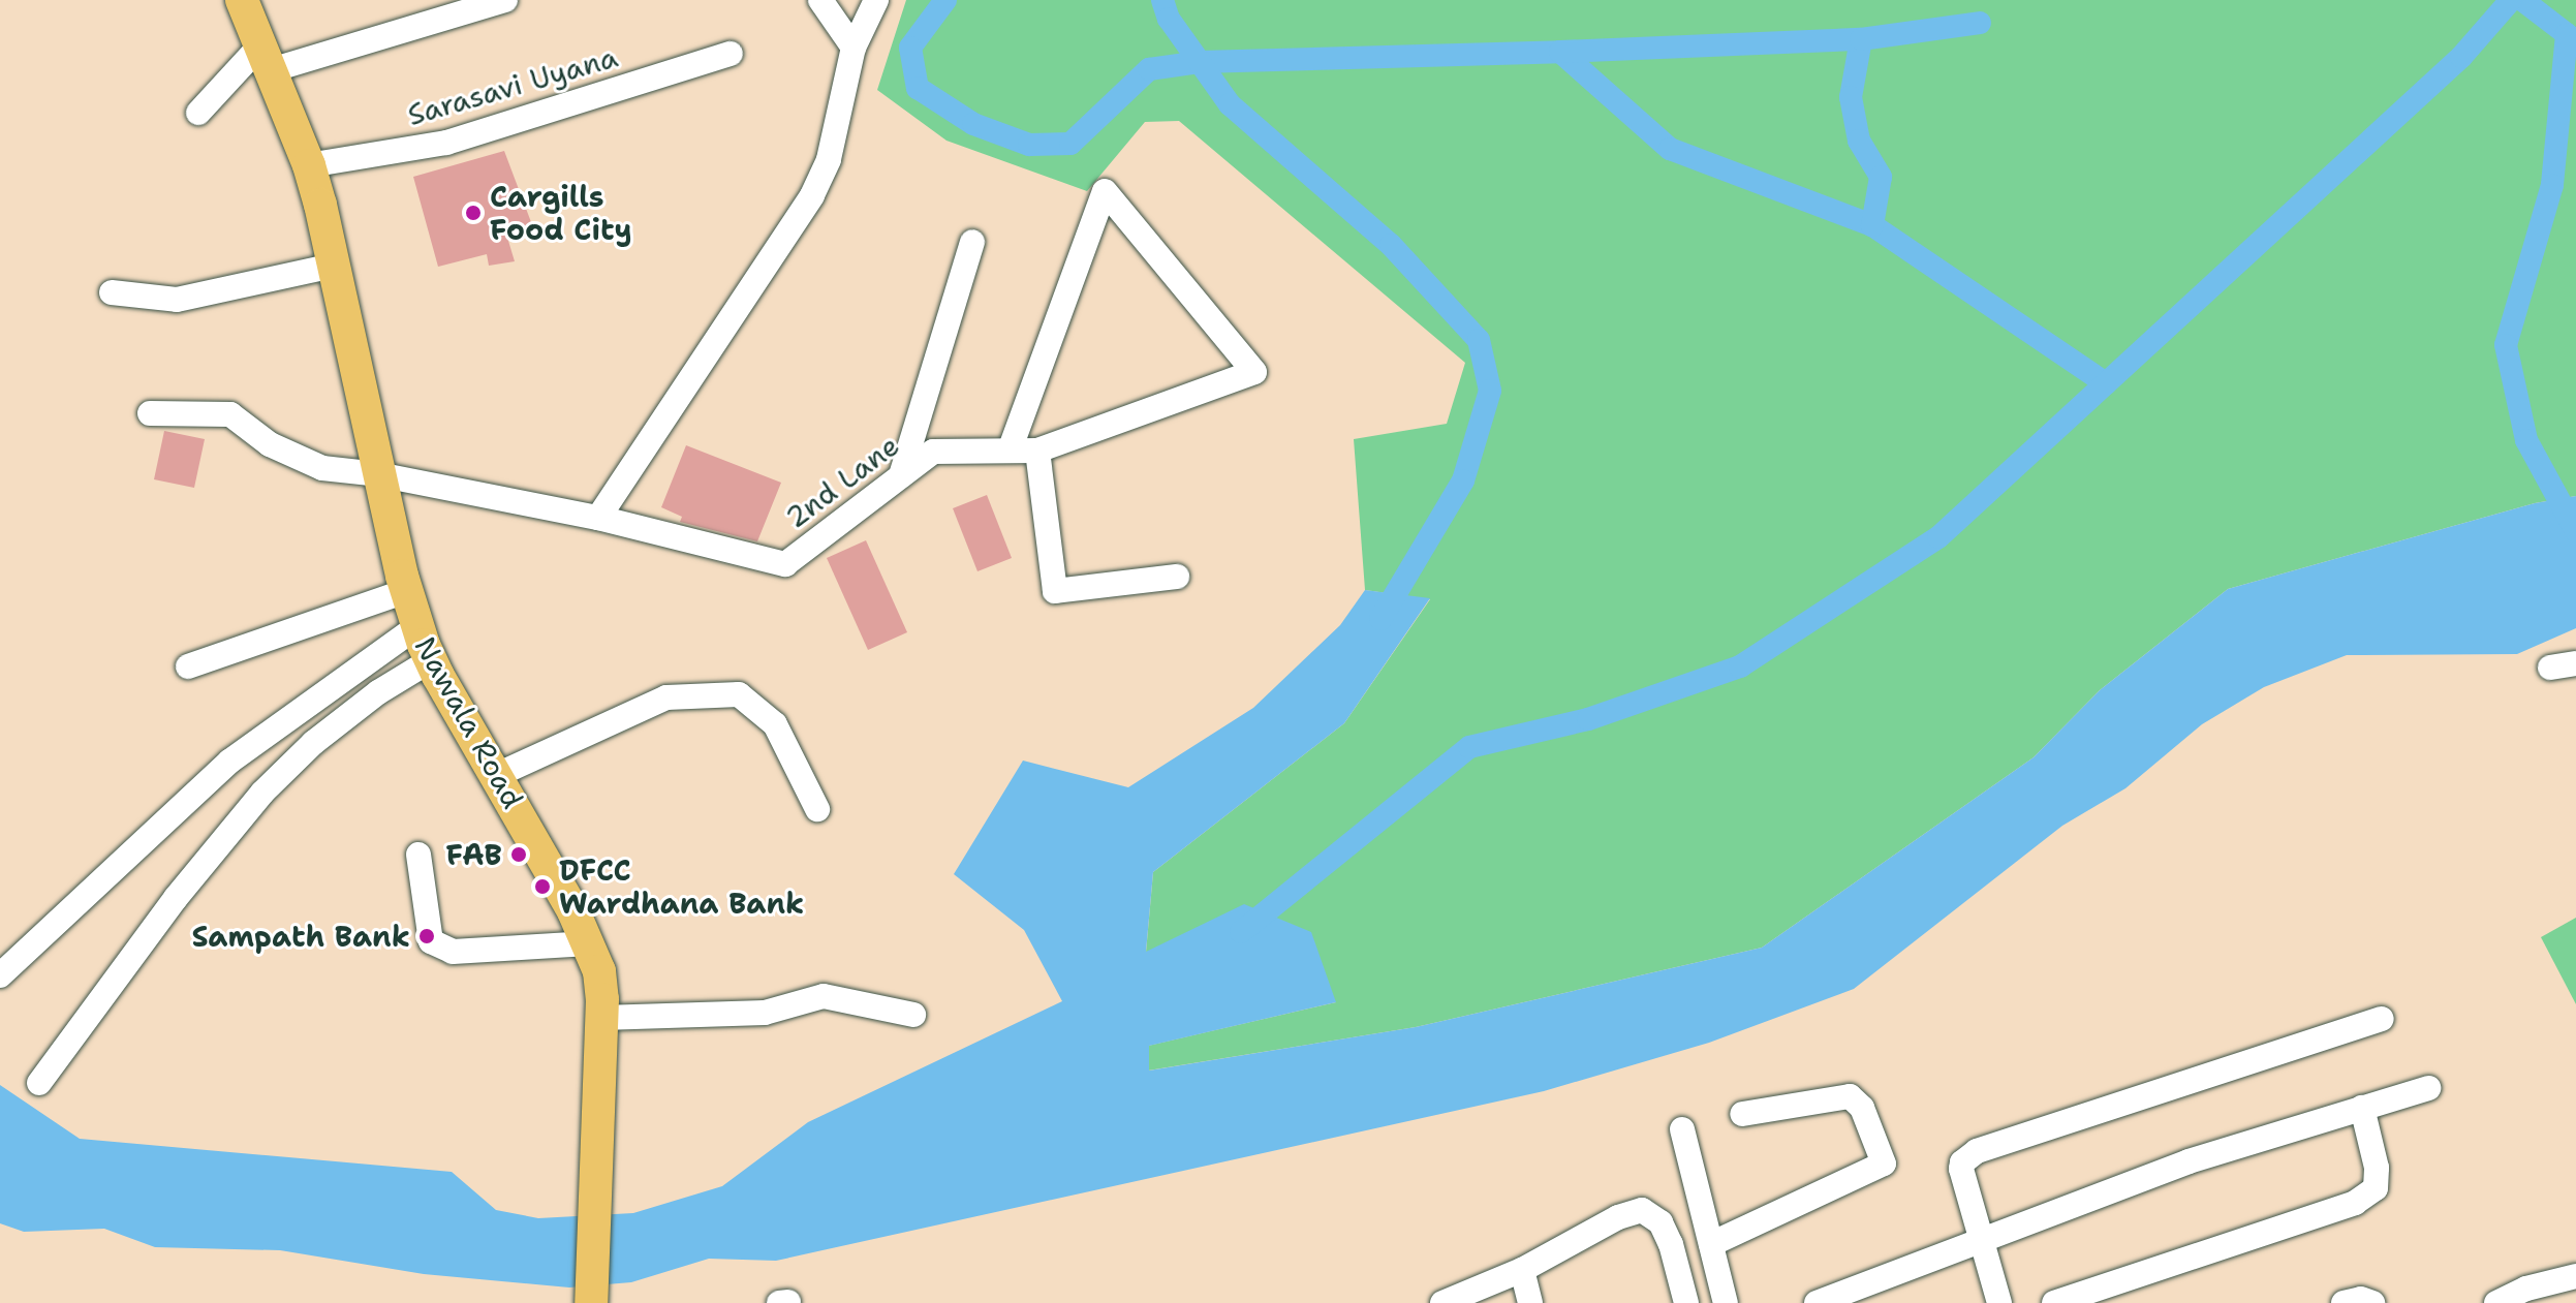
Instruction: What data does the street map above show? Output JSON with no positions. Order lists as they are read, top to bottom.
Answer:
{
  "streets": {
    "main road": ["Nawala Road"],
    "street": ["Sarasavi Uyana", "2nd Lane"]
  },
  "crossings": [
    ["Sarasavi Uyana", "Nawala Road"],
    ["2nd Lane", "Nawala Road"]
  ],
  "places": [
    "Cargills Food City",
    "FAB",
    "DFCC Wardhana Bank",
    "Sampath Bank"
  ]
}
